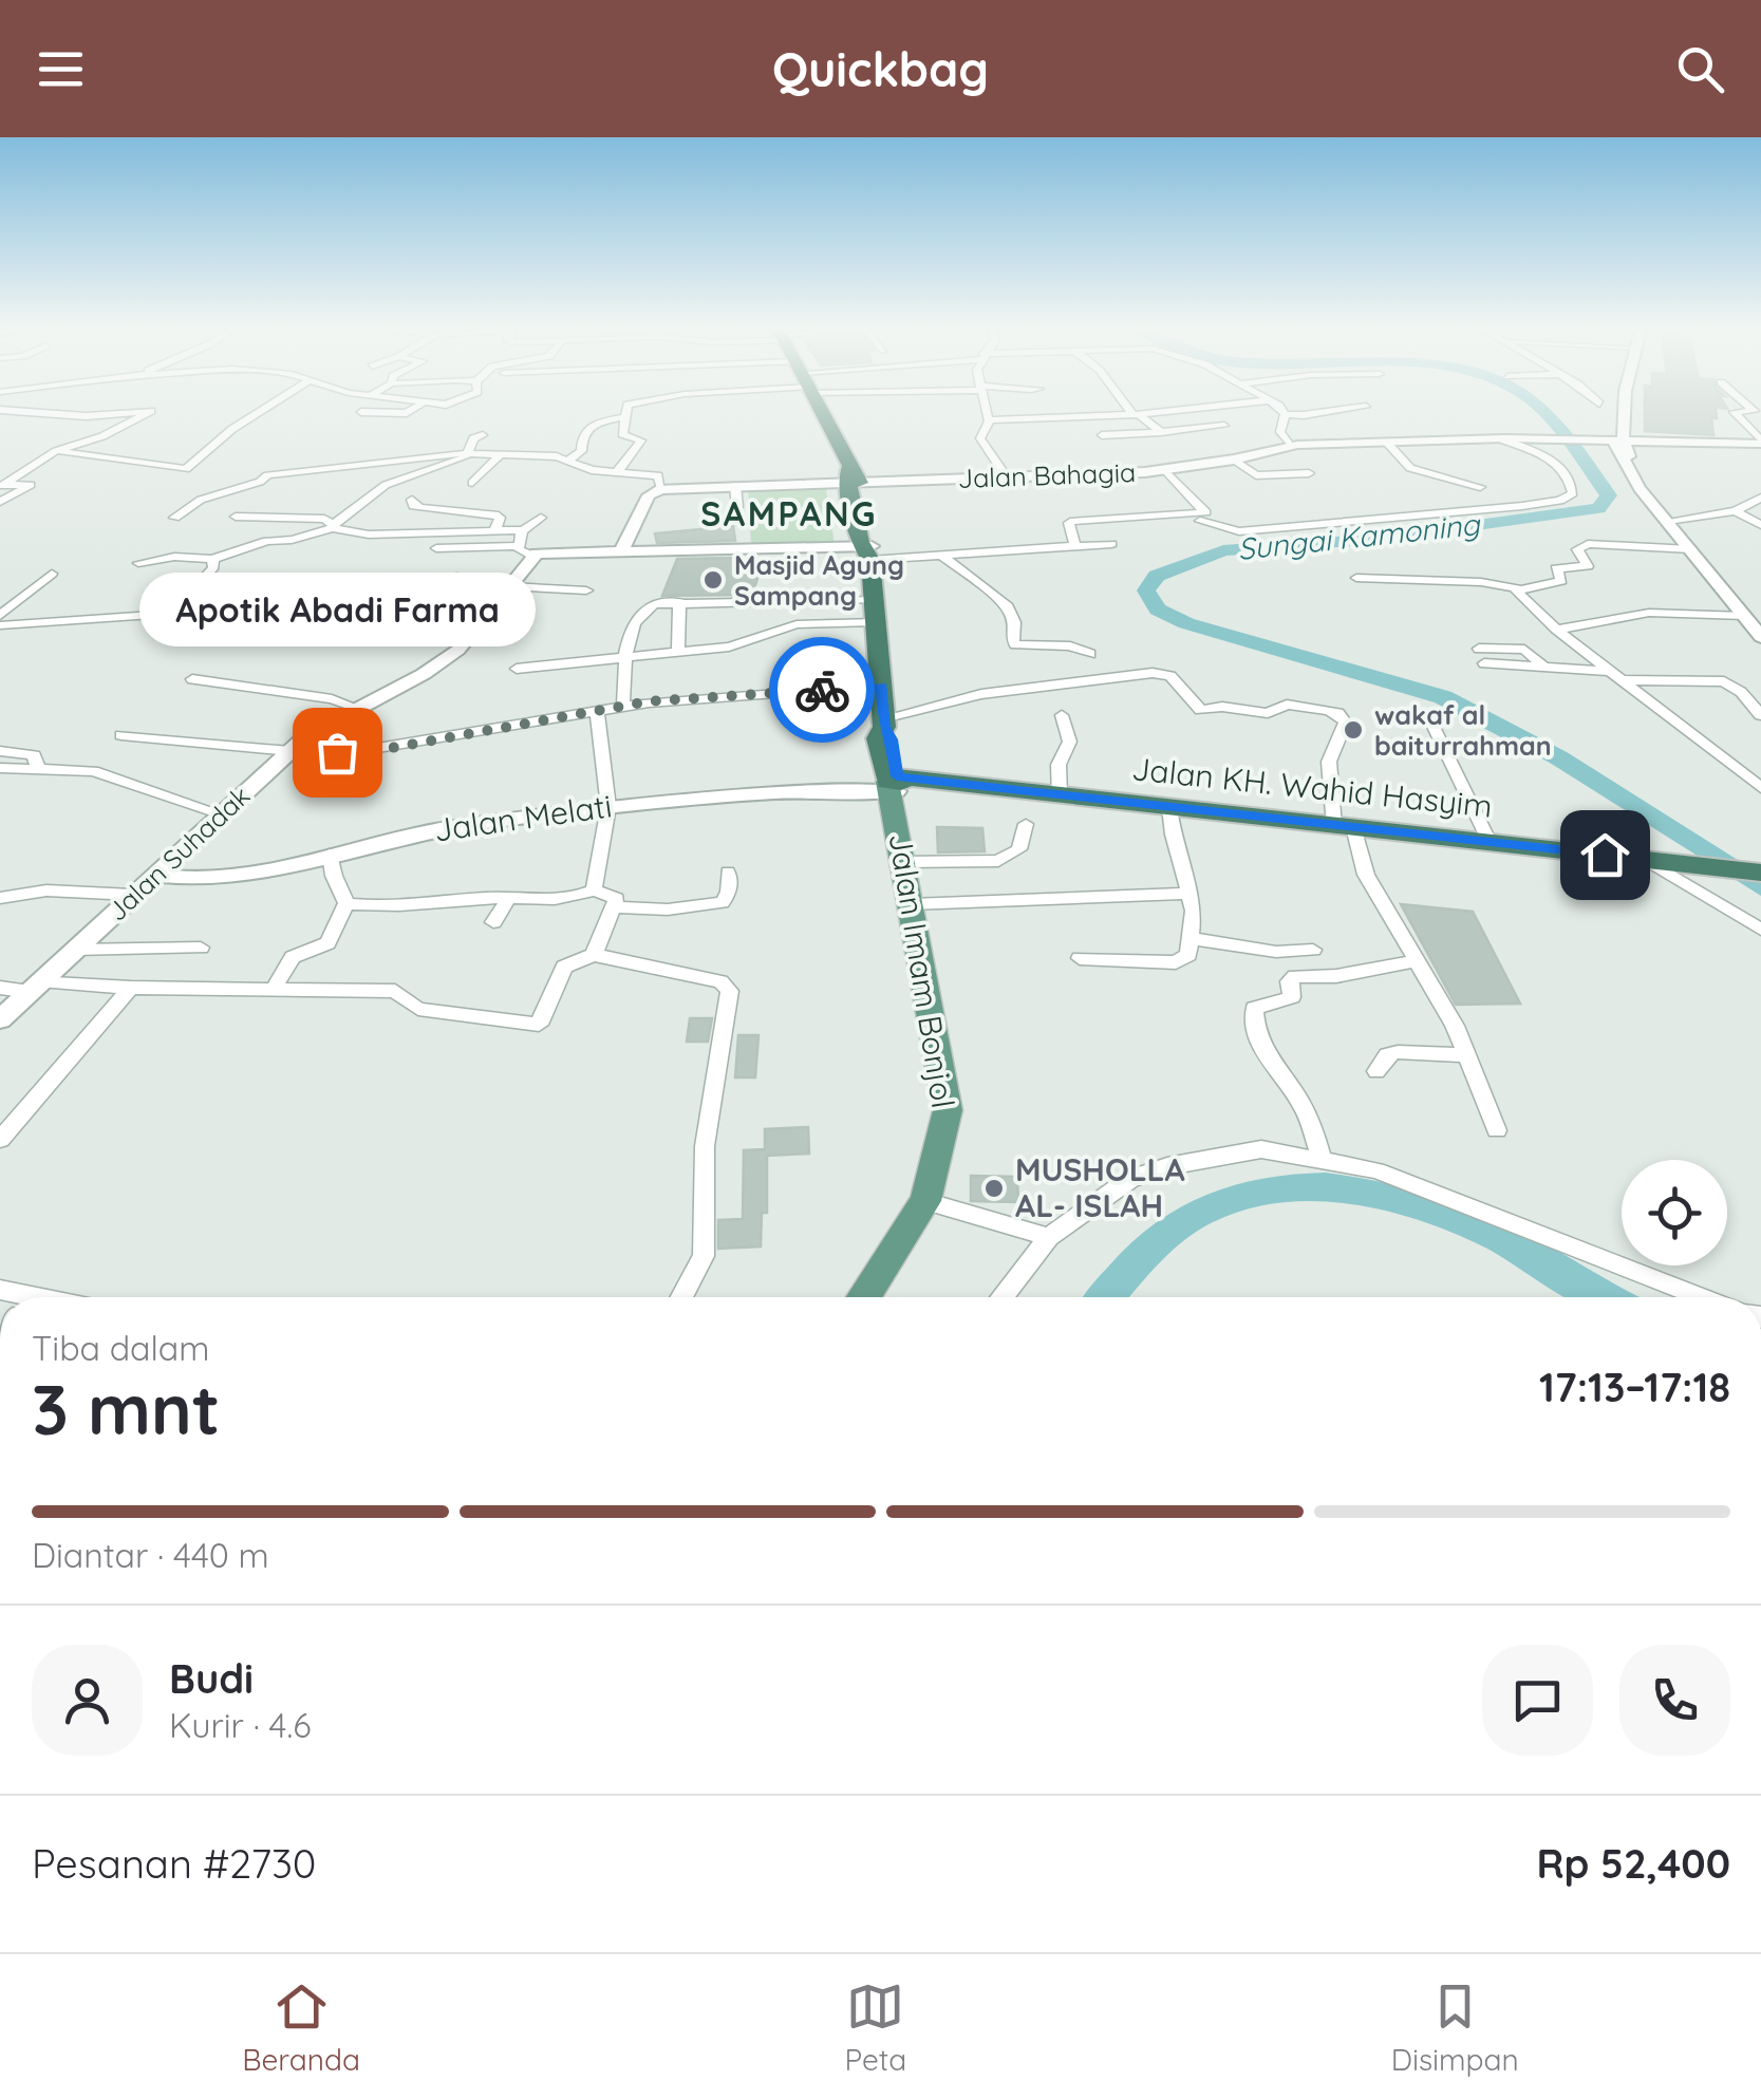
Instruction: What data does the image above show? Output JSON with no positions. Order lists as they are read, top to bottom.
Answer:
{
  "streets": {
    "highway": ["Jalan KH. Wahid Hasyim"],
    "main road": ["Jalan Imam Bonjol"],
    "street": ["Jalan Bahagia", "Jalan Melati", "Jalan Suhadak"]
  },
  "crossings": [
    ["Jalan KH. Wahid Hasyim", "Jalan Melati"],
    ["Jalan KH. Wahid Hasyim", "Jalan Imam Bonjol"],
    ["Jalan Melati", "Jalan Suhadak"],
    ["Jalan Melati", "Jalan Imam Bonjol"]
  ],
  "districts": ["SAMPANG"],
  "water": ["Sungai Kamoning"],
  "places": [
    "Masjid Agung Sampang",
    "wakaf al baiturrahman",
    "Apotik Abadi Farma",
    "MUSHOLLA AL- ISLAH"
  ],
  "page": {
    "header": "Quickbag",
    "bubble": "Apotik Abadi Farma",
    "heading": ["3 mnt", "Tiba dalam", "17:13–17:18"],
    "panel": [
      "Budi",
      "Kurir · 4.6",
      "Pesanan #2730",
      "Rp 52,400"
    ],
    "bar": "Diantar · 440 m",
    "tabs": ["Beranda", "Peta", "Disimpan"]
  }
}
